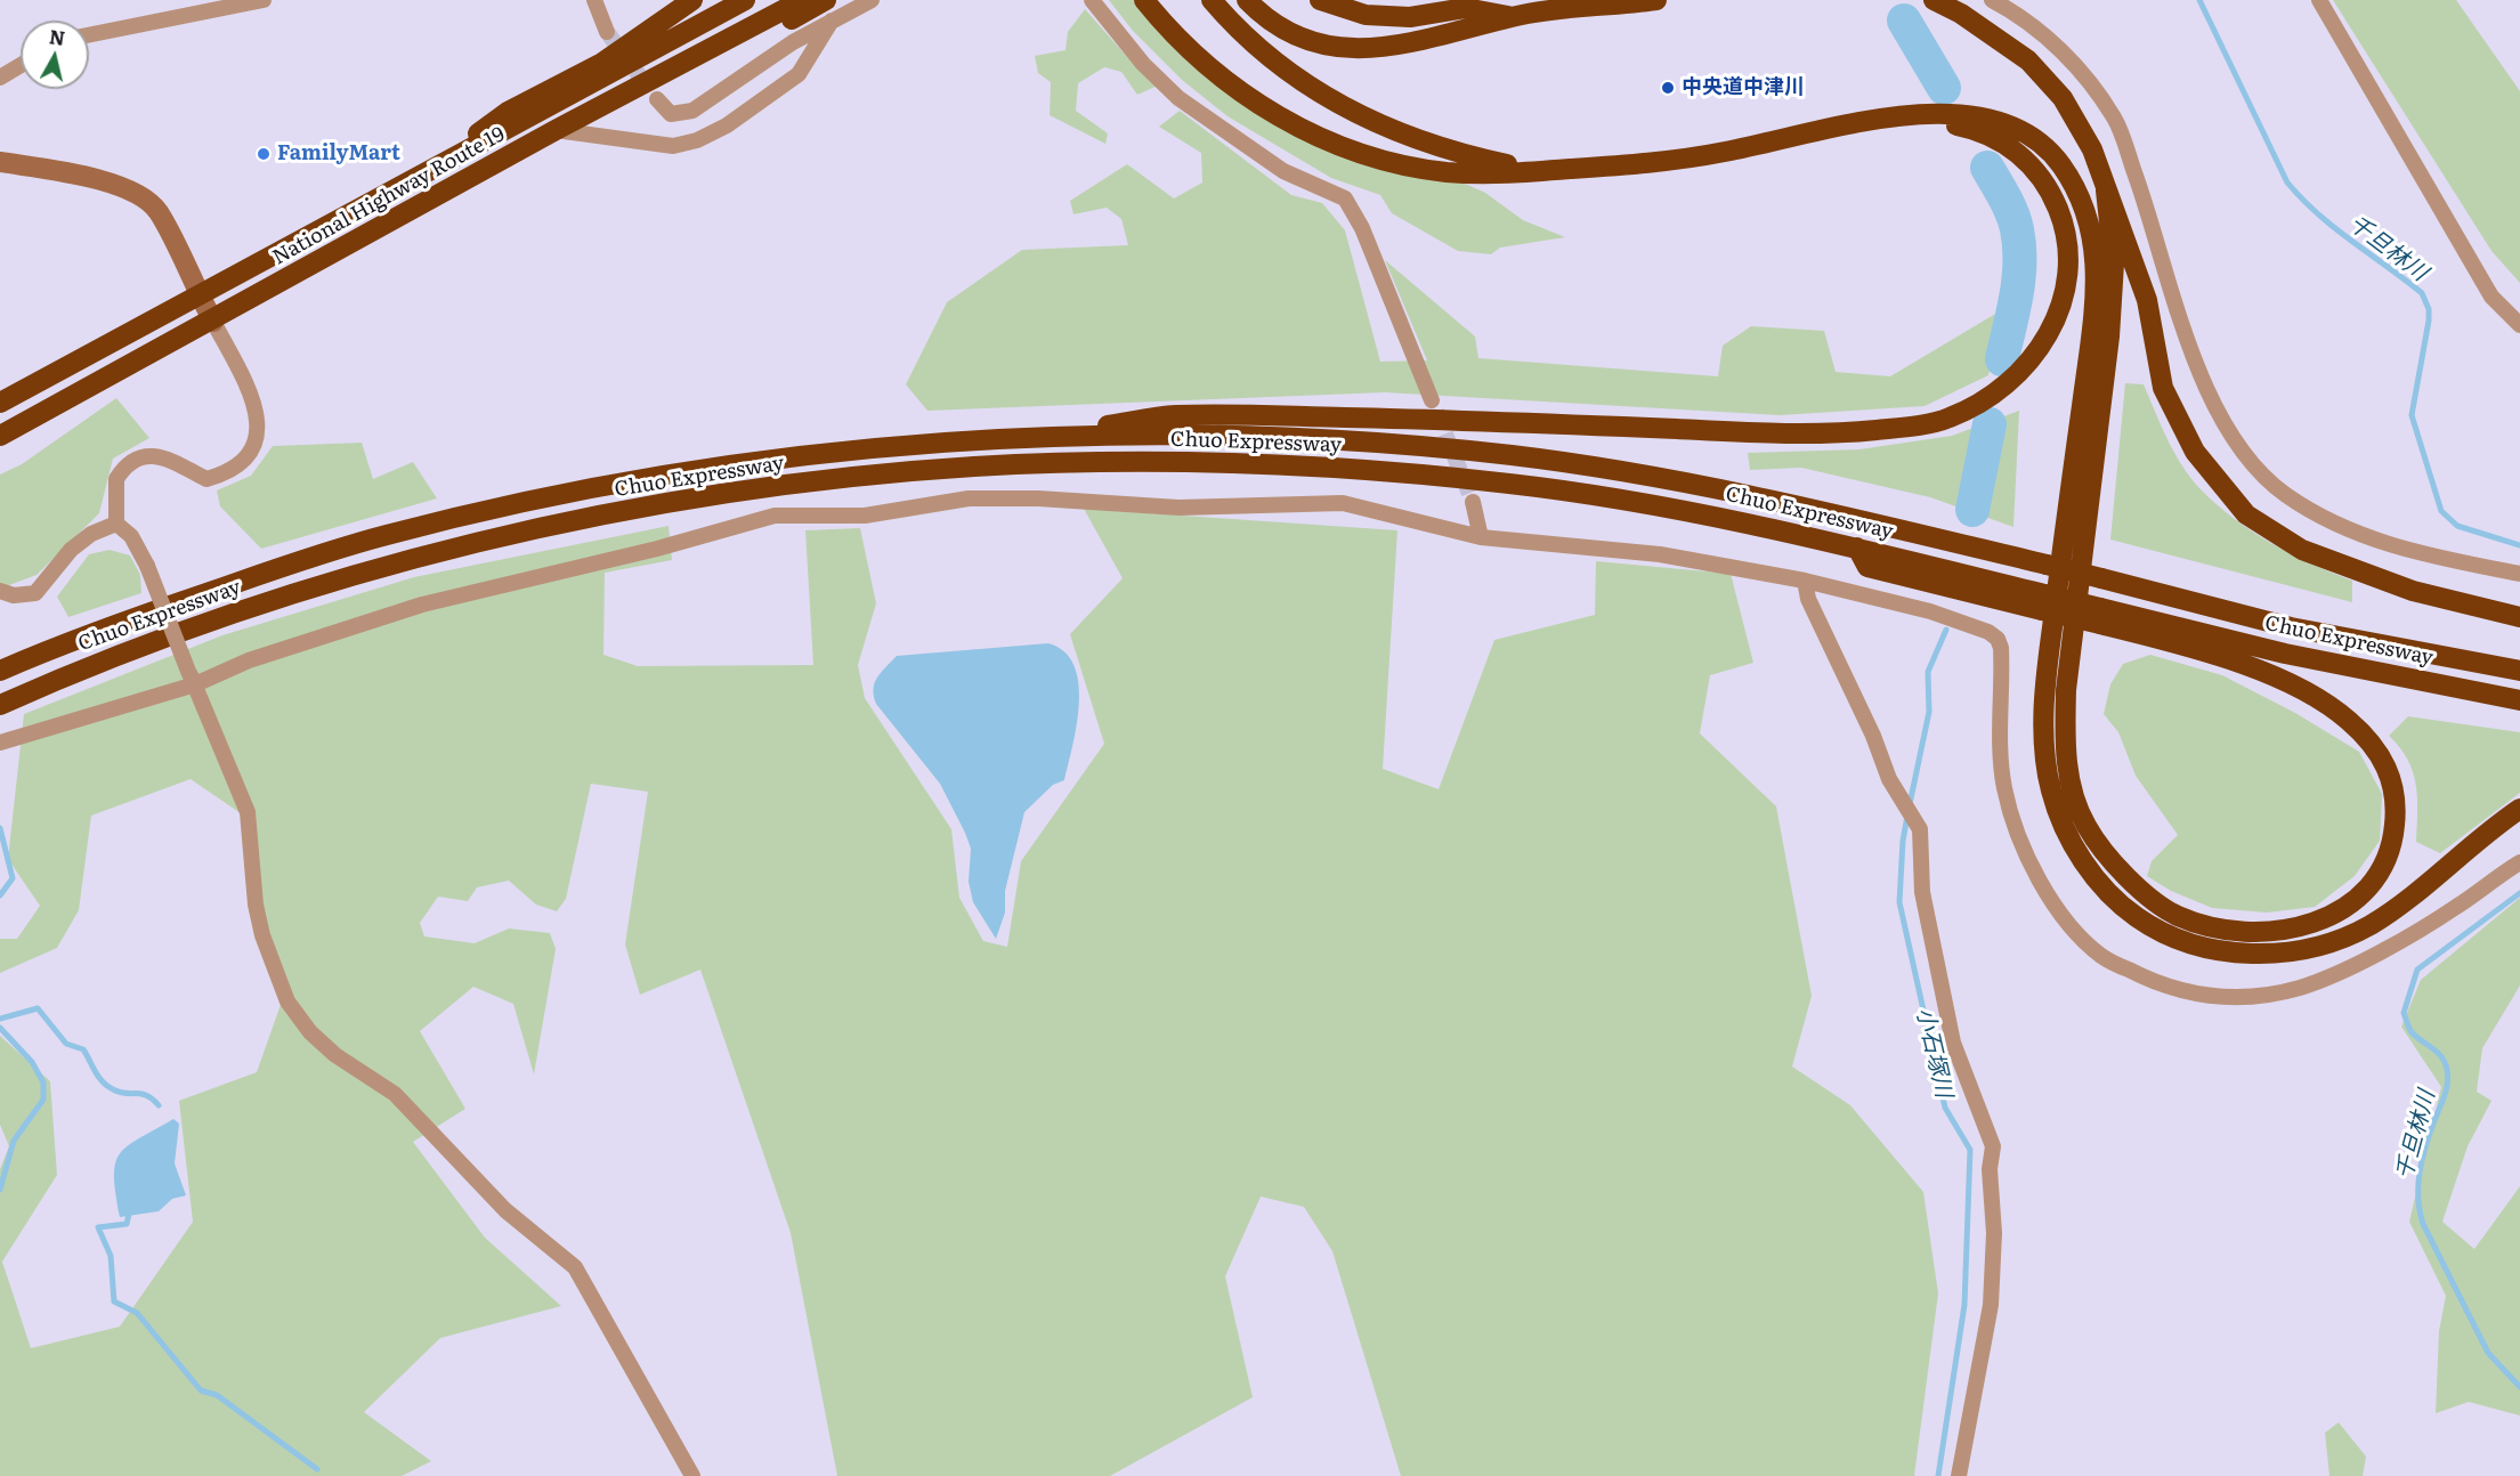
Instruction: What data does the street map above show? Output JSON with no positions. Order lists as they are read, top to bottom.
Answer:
{
  "streets": {
    "highway": ["National Highway Route 19", "Chuo Expressway"]
  },
  "water": ["千旦林川", "小石塚川"],
  "places": ["中央道中津川", "FamilyMart"],
  "north": "top"
}
